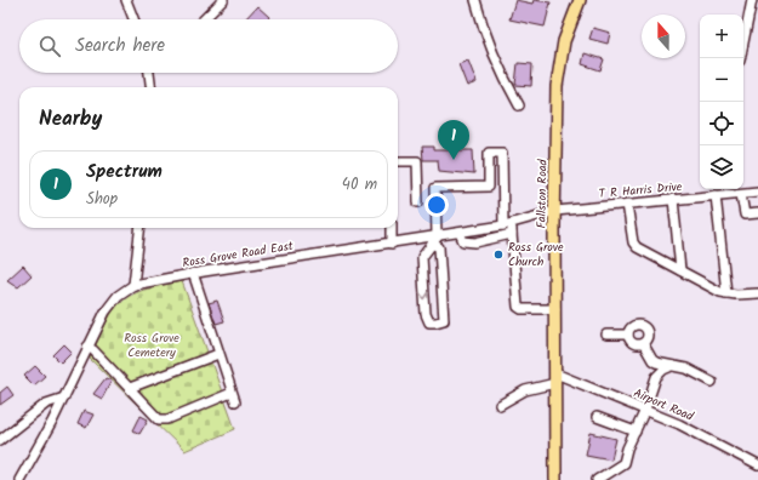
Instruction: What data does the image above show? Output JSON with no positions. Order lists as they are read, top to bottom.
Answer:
{
  "streets": {
    "main road": ["Fallston Road"],
    "street": ["T R Harris Drive", "Ross Grove Road East", "Airport Road"]
  },
  "crossings": [
    ["T R Harris Drive", "Fallston Road"],
    ["T R Harris Drive", "Ross Grove Road East"],
    ["Fallston Road", "Ross Grove Road East"],
    ["Fallston Road", "Airport Road"]
  ],
  "parks": ["Ross Grove Cemetery"],
  "places": ["Ross Grove Church"],
  "north": "top",
  "page": {
    "map_buttons": ["+", "−"],
    "search": "Search here",
    "heading": "Nearby",
    "pins": "1",
    "list": [
      {
        "mark": "1",
        "name": "Spectrum",
        "note": "Shop",
        "value": "40 m"
      }
    ]
  }
}
